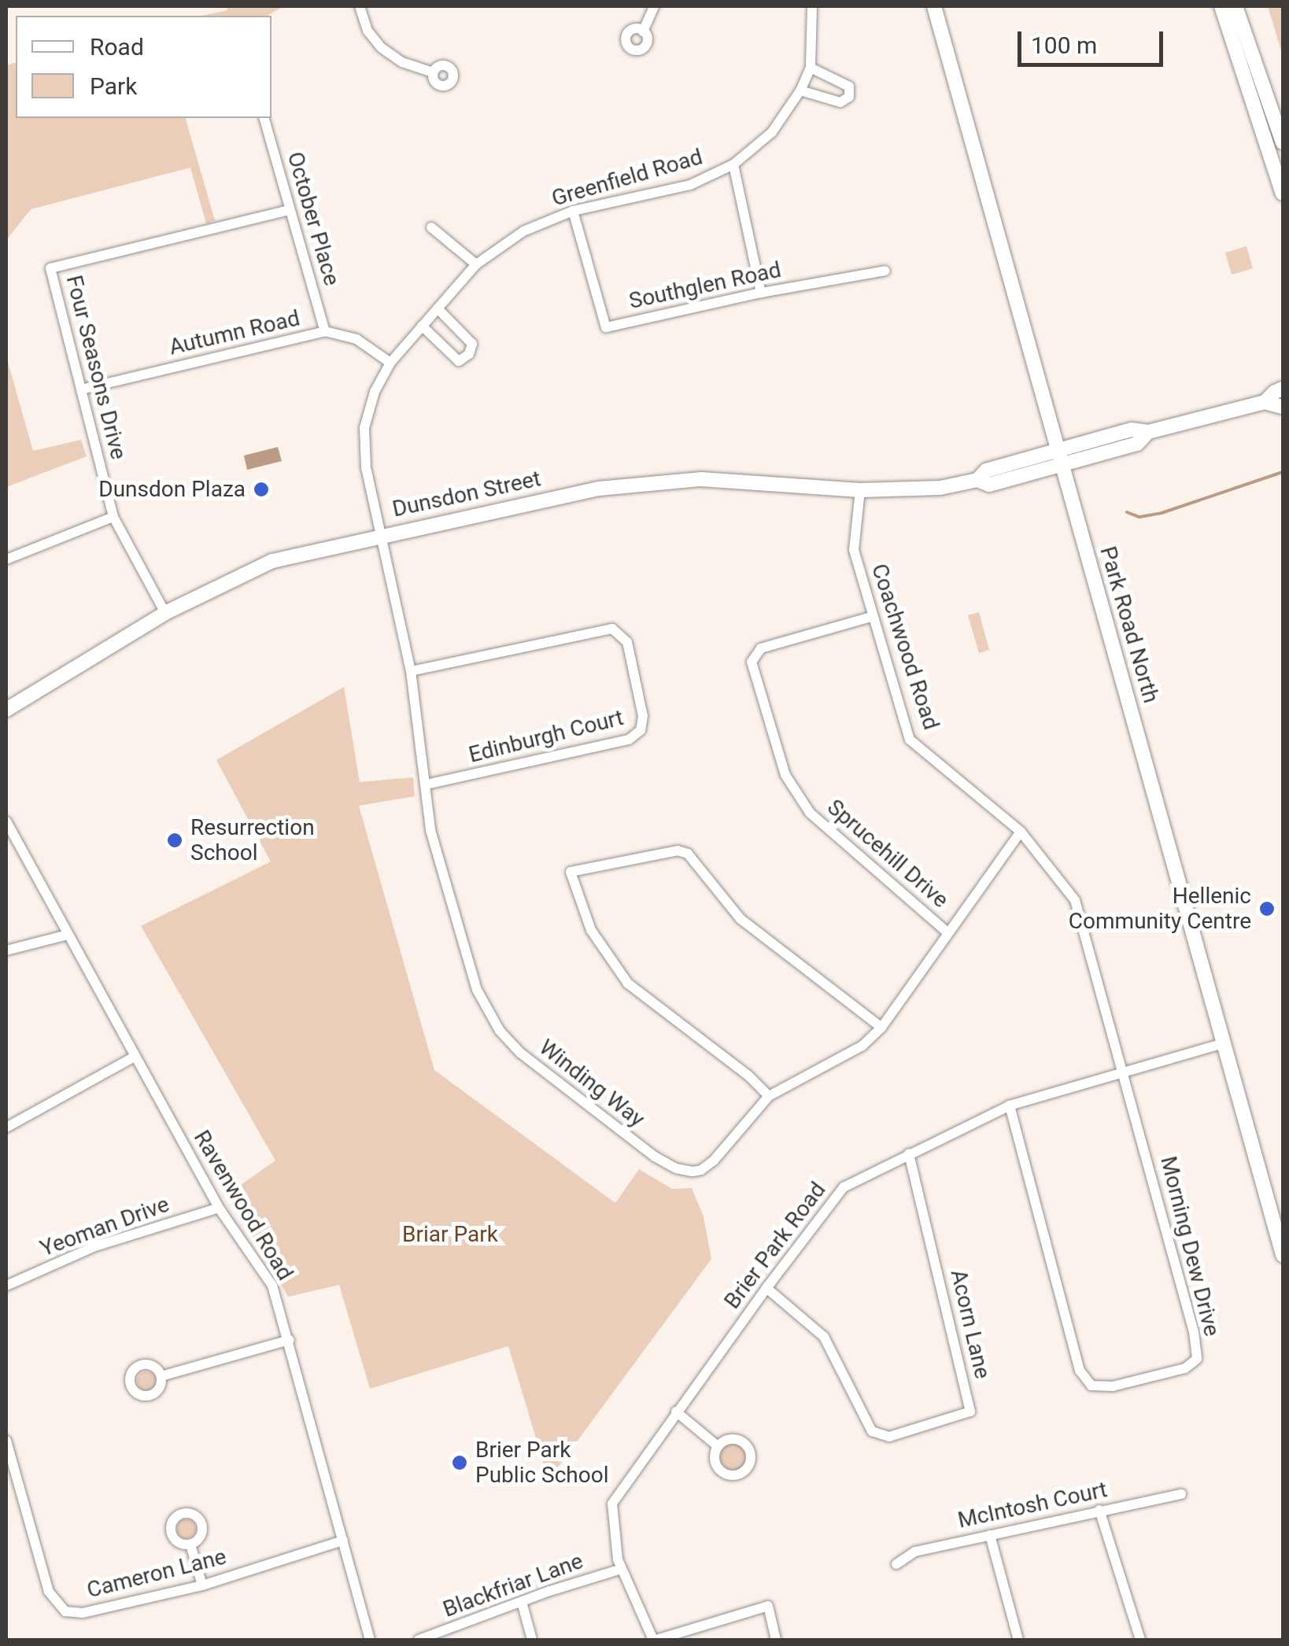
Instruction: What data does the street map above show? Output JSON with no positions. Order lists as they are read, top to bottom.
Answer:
{
  "streets": {
    "main road": ["Dunsdon Street", "Park Road North"],
    "street": [
      "Greenfield Road",
      "October Place",
      "Southglen Road",
      "Autumn Road",
      "Four Seasons Drive",
      "Coachwood Road",
      "Edinburgh Court",
      "Sprucehill Drive",
      "Winding Way",
      "Ravenwood Road",
      "Yeoman Drive",
      "Brier Park Road",
      "Morning Dew Drive",
      "Acorn Lane",
      "McIntosh Court",
      "Cameron Lane",
      "Blackfriar Lane"
    ]
  },
  "crossings": [
    ["Greenfield Road", "Southglen Road"],
    ["Greenfield Road", "Autumn Road"],
    ["Greenfield Road", "Dunsdon Street"],
    ["Greenfield Road", "Winding Way"],
    ["October Place", "Autumn Road"],
    ["October Place", "Four Seasons Drive"],
    ["Autumn Road", "Four Seasons Drive"],
    ["Four Seasons Drive", "Dunsdon Street"],
    ["Dunsdon Street", "Park Road North"],
    ["Dunsdon Street", "Coachwood Road"],
    ["Dunsdon Street", "Winding Way"],
    ["Park Road North", "Brier Park Road"],
    ["Coachwood Road", "Sprucehill Drive"],
    ["Coachwood Road", "Winding Way"],
    ["Coachwood Road", "Brier Park Road"],
    ["Coachwood Road", "Morning Dew Drive"],
    ["Edinburgh Court", "Winding Way"],
    ["Sprucehill Drive", "Winding Way"],
    ["Ravenwood Road", "Yeoman Drive"],
    ["Ravenwood Road", "Cameron Lane"],
    ["Brier Park Road", "Morning Dew Drive"],
    ["Brier Park Road", "Acorn Lane"],
    ["Brier Park Road", "Blackfriar Lane"]
  ],
  "parks": ["Briar Park"],
  "places": [
    "Dunsdon Plaza",
    "Resurrection School",
    "Hellenic Community Centre",
    "Brier Park Public School"
  ],
  "legend": ["Road", "Park"],
  "scale_bar": "100 m"
}
